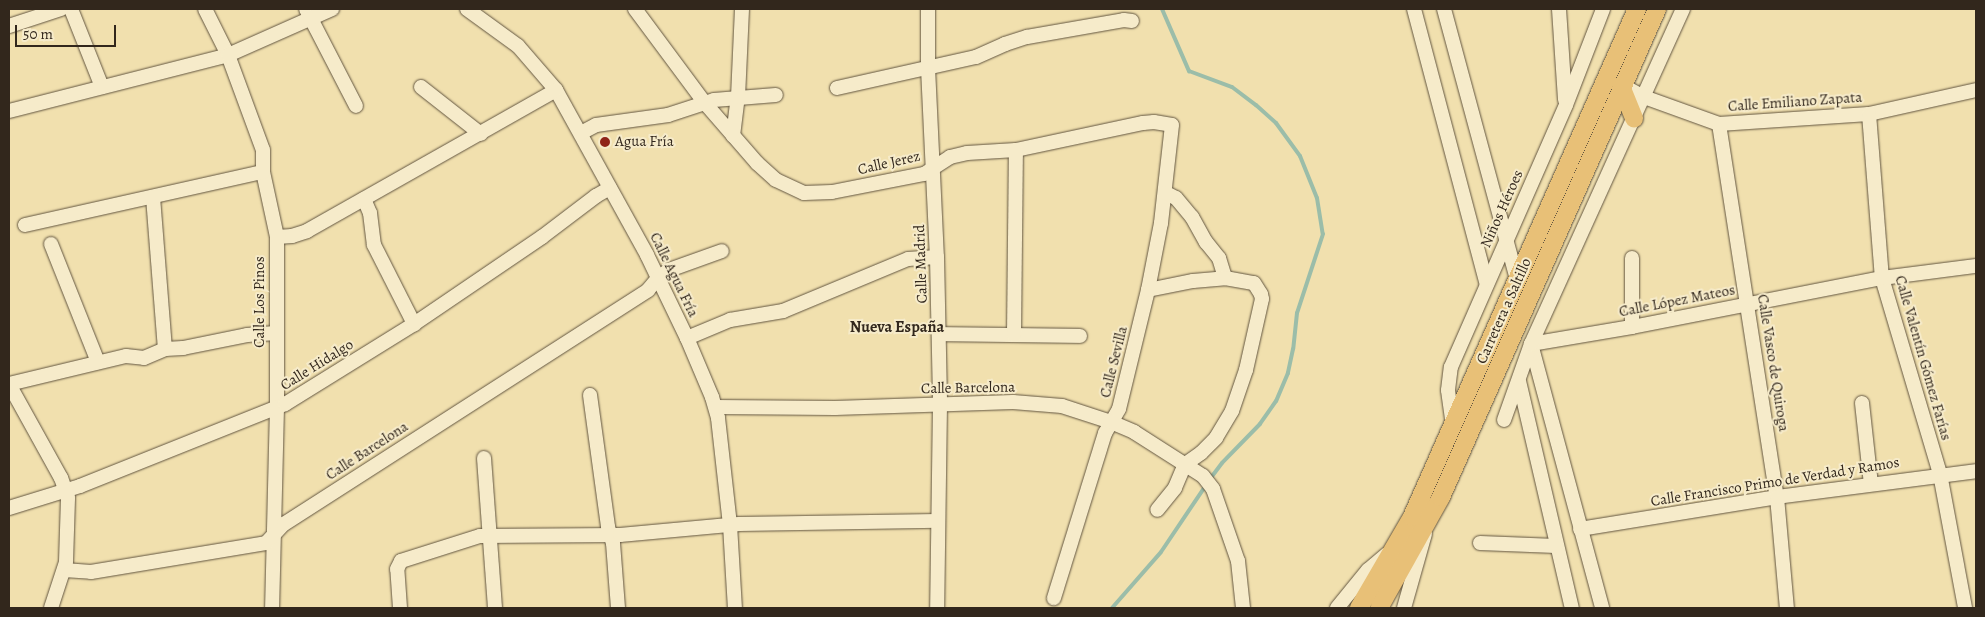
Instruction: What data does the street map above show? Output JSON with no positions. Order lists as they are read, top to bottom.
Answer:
{
  "streets": {
    "main road": ["Carretera a Saltillo"],
    "street": [
      "Calle Emiliano Zapata",
      "Calle Jerez",
      "Niños Héroes",
      "Calle Madrid",
      "Calle Agua Fría",
      "Calle López Mateos",
      "Calle Los Pinos",
      "Calle Valentín Gómez Farías",
      "Calle Sevilla",
      "Calle Vasco de Quiroga",
      "Calle Hidalgo",
      "Calle Barcelona",
      "Calle Francisco Primo de Verdad y Ramos"
    ]
  },
  "crossings": [
    ["Calle Emiliano Zapata", "Carretera a Saltillo"],
    ["Calle Emiliano Zapata", "Calle Valentín Gómez Farías"],
    ["Calle Emiliano Zapata", "Calle Vasco de Quiroga"],
    ["Calle Jerez", "Calle Madrid"],
    ["Calle Jerez", "Calle Sevilla"],
    ["Niños Héroes", "Carretera a Saltillo"],
    ["Calle Madrid", "Calle Barcelona"],
    ["Calle Agua Fría", "Calle Hidalgo"],
    ["Calle Agua Fría", "Calle Barcelona"],
    ["Calle López Mateos", "Calle Valentín Gómez Farías"],
    ["Calle López Mateos", "Calle Vasco de Quiroga"],
    ["Calle Los Pinos", "Calle Hidalgo"],
    ["Calle Los Pinos", "Calle Barcelona"],
    ["Calle Valentín Gómez Farías", "Calle Francisco Primo de Verdad y Ramos"],
    ["Calle Sevilla", "Calle Barcelona"],
    ["Calle Vasco de Quiroga", "Calle Francisco Primo de Verdad y Ramos"]
  ],
  "districts": ["Nueva España"],
  "places": ["Agua Fría"],
  "scale_bar": "50 m"
}
